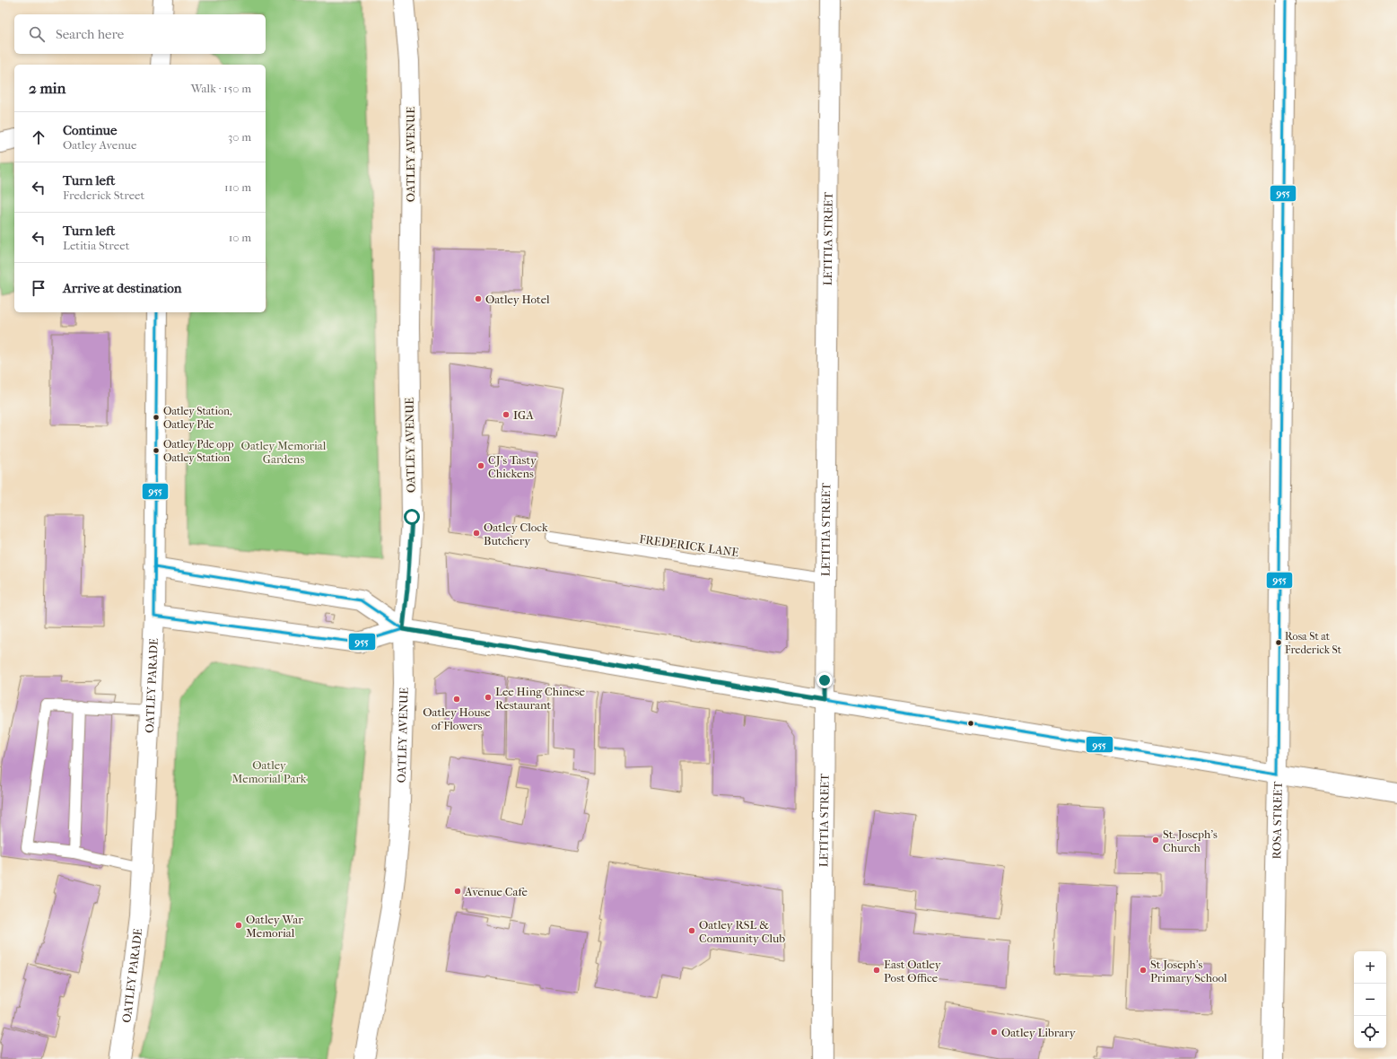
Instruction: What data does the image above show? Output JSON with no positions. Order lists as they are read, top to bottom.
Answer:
{
  "streets": {
    "street": [
      "OATLEY AVENUE",
      "LETITIA STREET",
      "OATLEY PARADE",
      "ROSA STREET"
    ],
    "lane": ["FREDERICK LANE"]
  },
  "crossings": [
    ["LETITIA STREET", "FREDERICK LANE"]
  ],
  "parks": ["Oatley Memorial Gardens", "Oatley Memorial Park"],
  "places": [
    "Oatley Hotel",
    "IGA",
    "Oatley Station, Oatley Pde",
    "Oatley Pde opp Oatley Station",
    "CJ's Tasty Chickens",
    "Oatley Clock Butchery",
    "Rosa St at Frederick St",
    "Lee Hing Chinese Restaurant",
    "Oatley House of Flowers",
    "St. Joseph's Church",
    "Avenue Cafe",
    "Oatley War Memorial",
    "Oatley RSL & Community Club",
    "East Oatley Post Office",
    "St Joseph's Primary School",
    "Oatley Library"
  ],
  "lines": ["transit line 955"],
  "page": {
    "search": "Search here",
    "heading": ["2 min", "Walk · 150 m"],
    "list": [
      ["Continue", "Oatley Avenue", "30 m"],
      ["Turn left", "Frederick Street", "110 m"],
      ["Turn left", "Letitia Street", "10 m"],
      "Arrive at destination"
    ],
    "map_buttons": ["+", "−"]
  }
}
